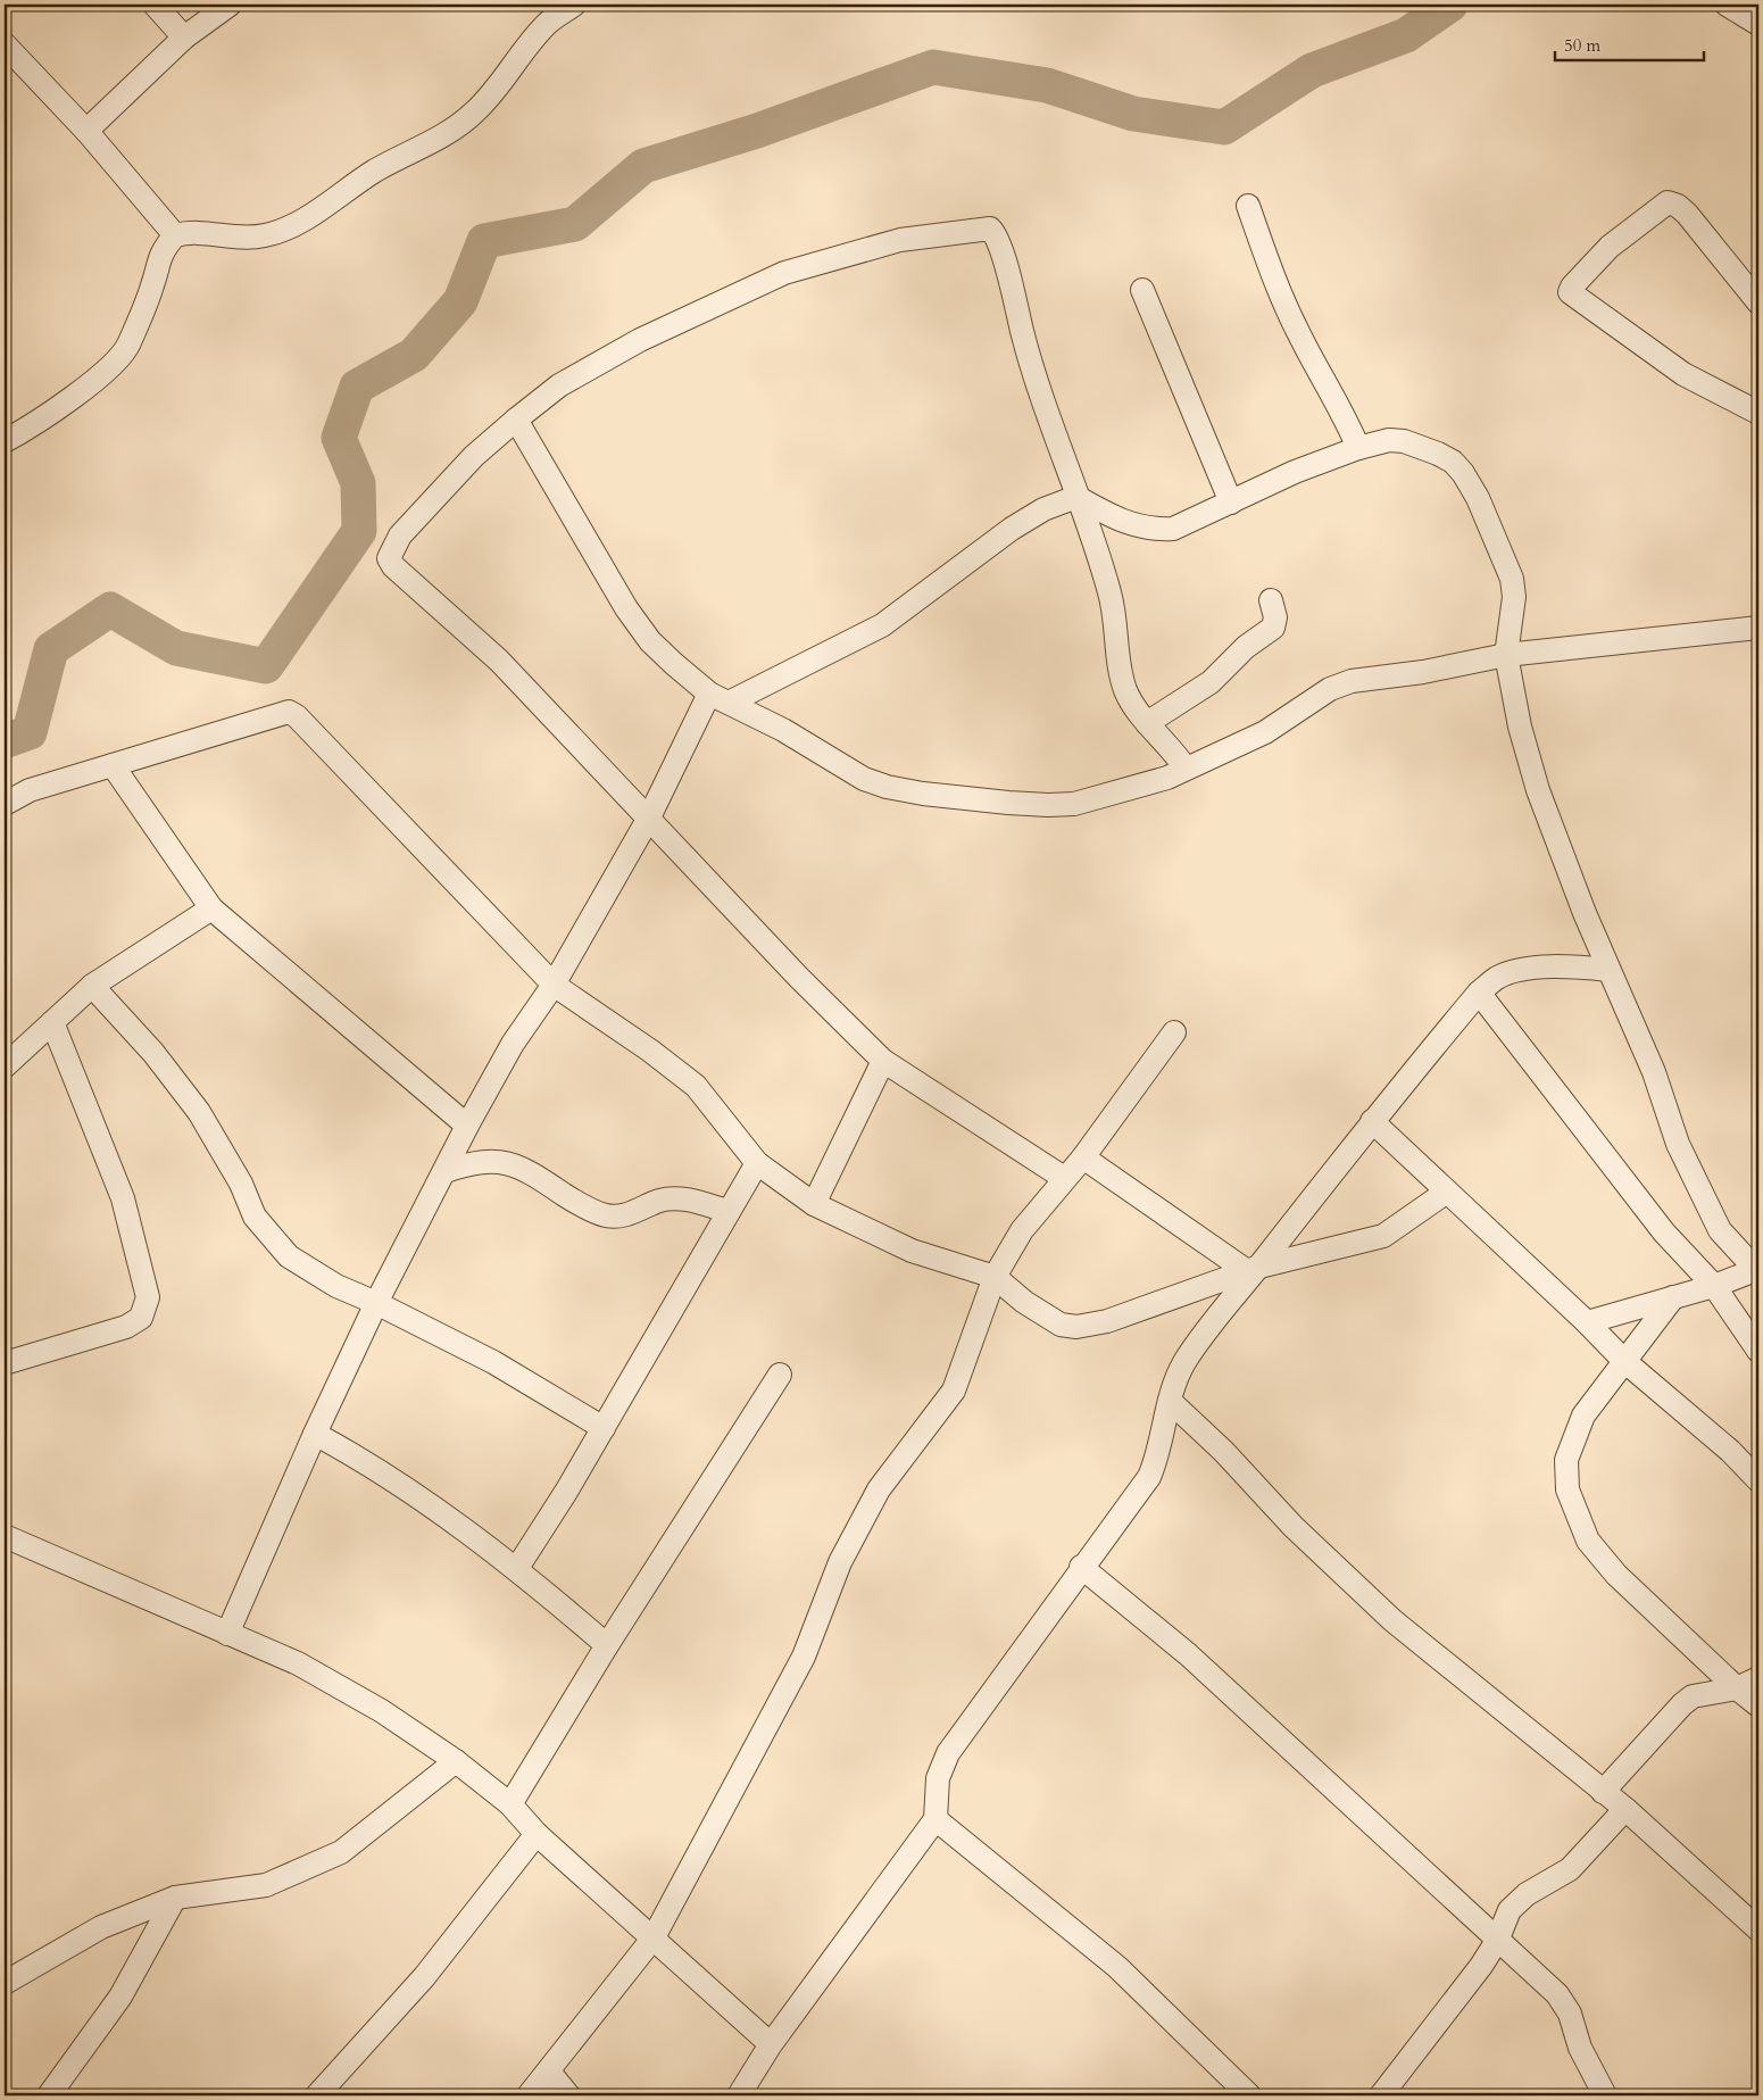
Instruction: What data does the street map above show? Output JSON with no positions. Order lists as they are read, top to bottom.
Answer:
{
  "scale_bar": "50 m"
}
